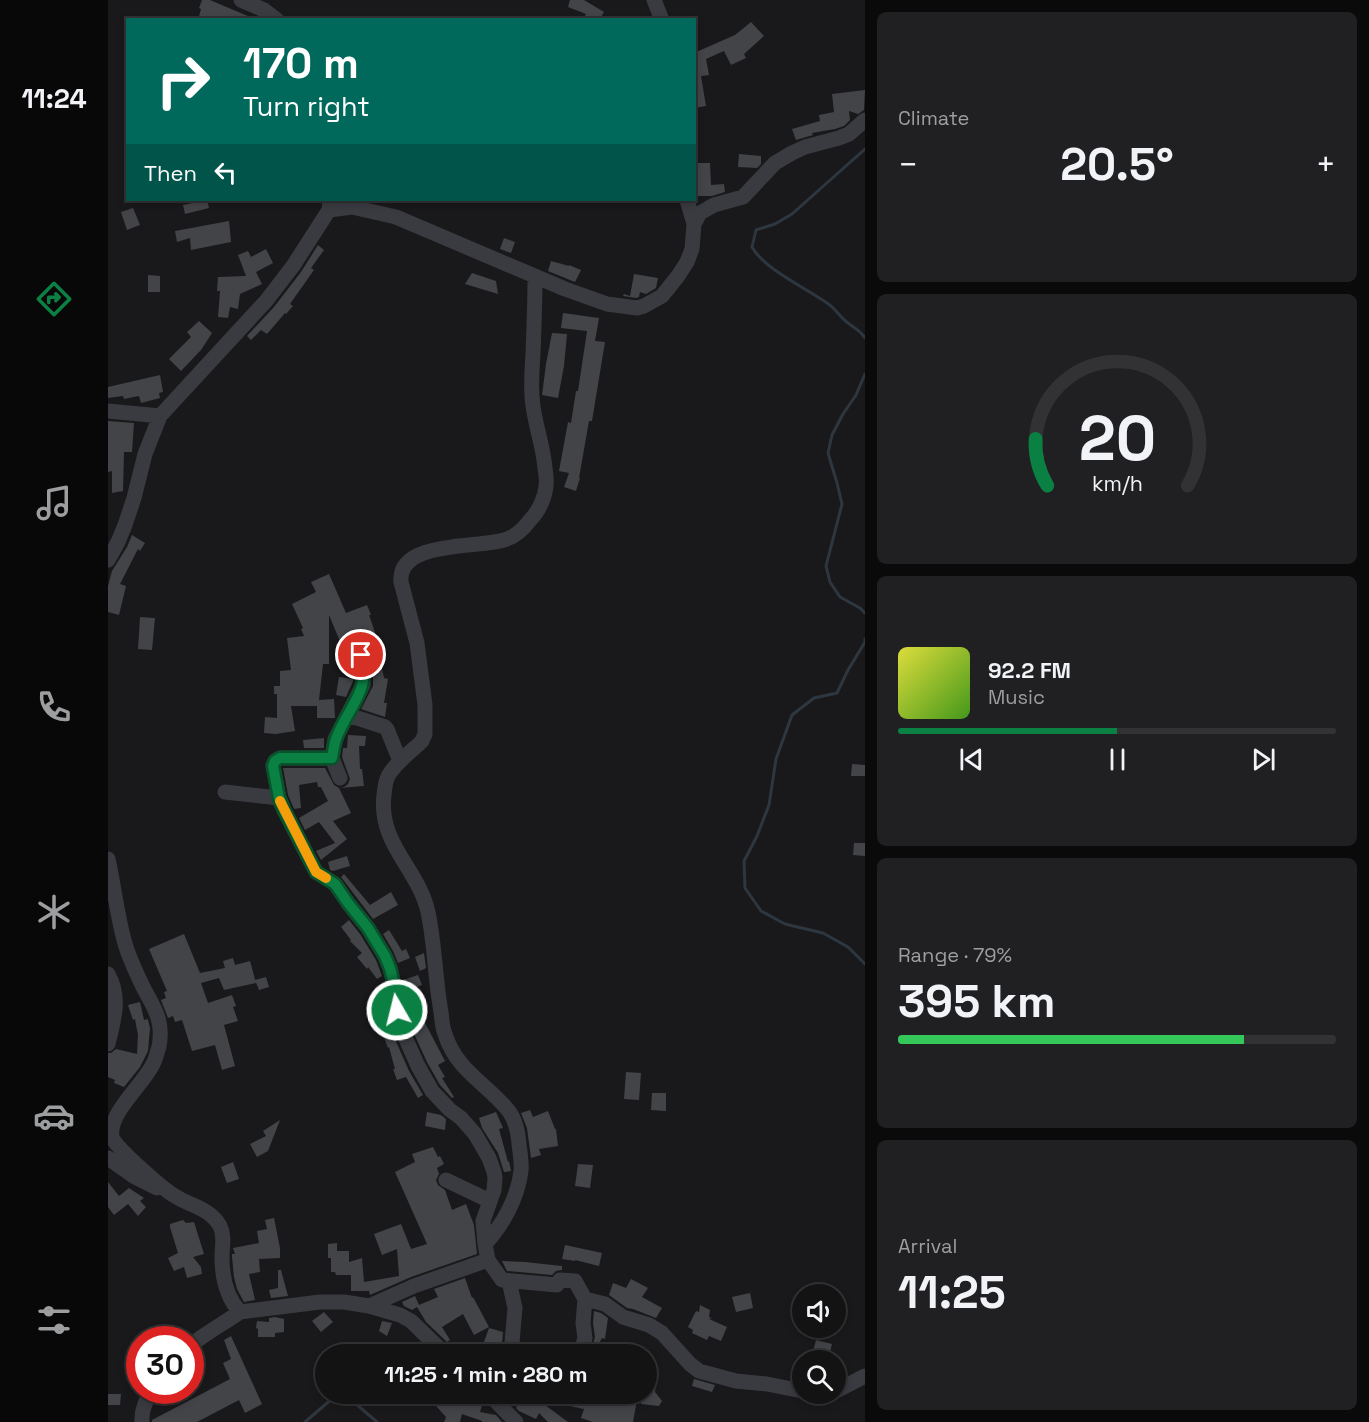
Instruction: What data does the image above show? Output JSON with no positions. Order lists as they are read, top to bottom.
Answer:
{
  "page": {
    "tabs": "11:24",
    "tile": [
      "Climate",
      ["Range · 79%", "395 km"],
      ["Arrival", "11:25"]
    ],
    "turn": ["170 m", "Turn right"],
    "heat": ["−", "20.5°", "+"],
    "then": "Then",
    "song": ["92.2 FM", "Music"],
    "limit": "30",
    "trip": "11:25 · 1 min · 280 m",
    "gauge": ["20", "km/h"]
  }
}
